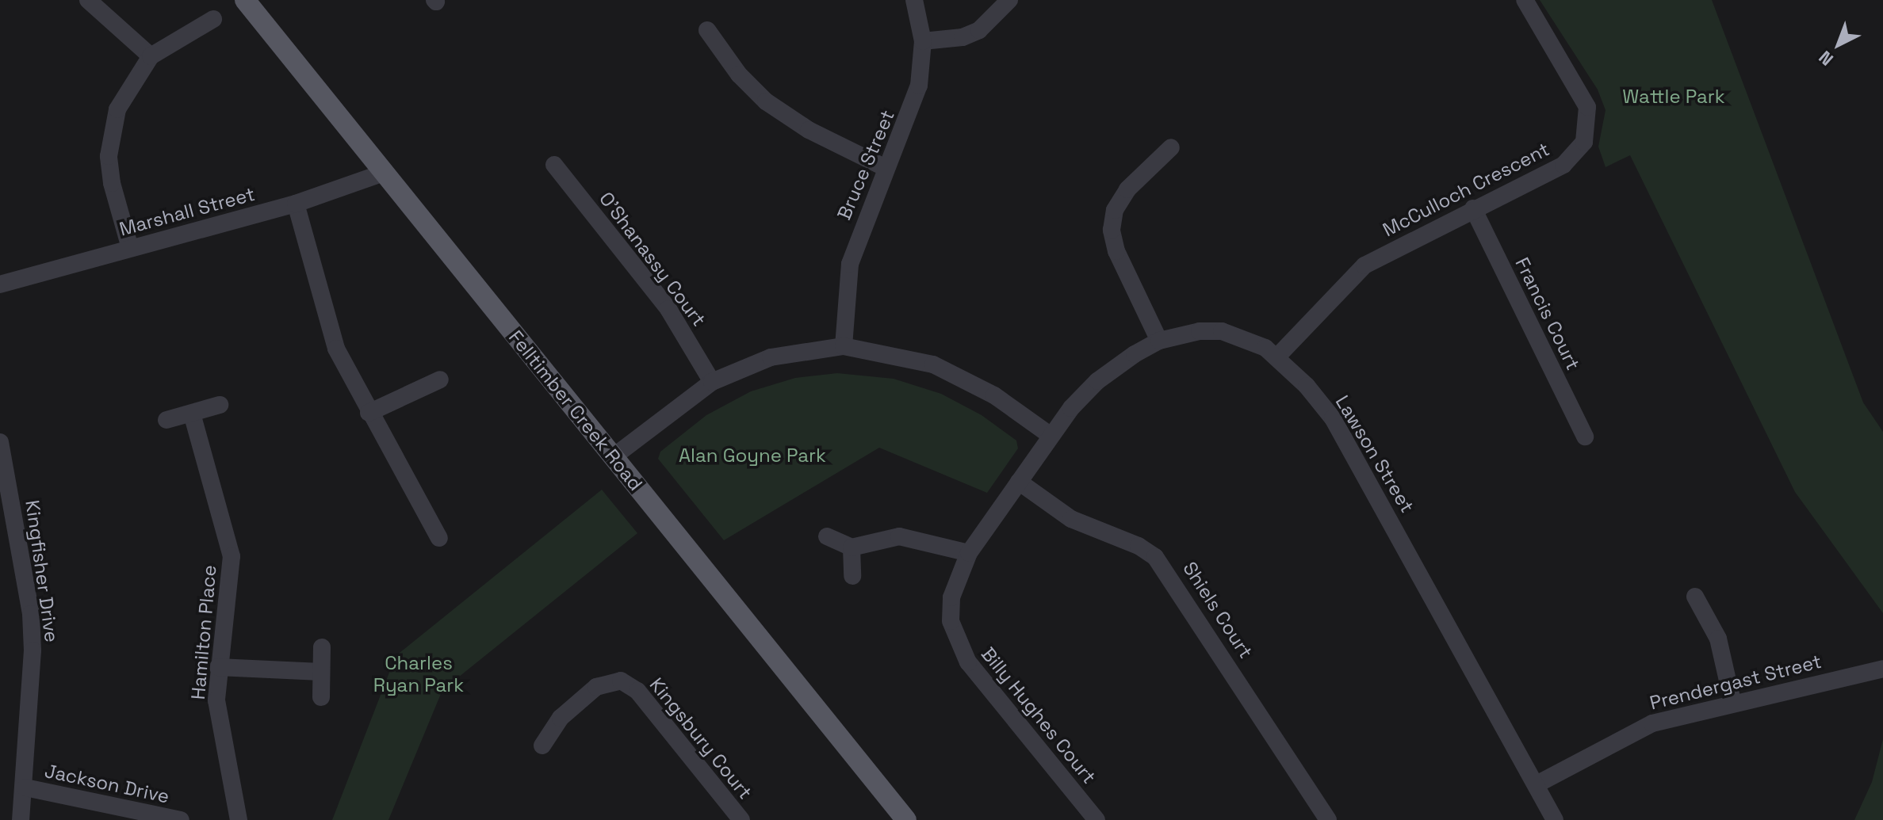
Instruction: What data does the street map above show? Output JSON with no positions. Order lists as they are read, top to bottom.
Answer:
{
  "streets": {
    "main road": ["Felltimber Creek Road"],
    "street": [
      "Bruce Street",
      "McCulloch Crescent",
      "Marshall Street",
      "O'Shanassy Court",
      "Francis Court",
      "Lawson Street",
      "Kingfisher Drive",
      "Shiels Court",
      "Hamilton Place",
      "Prendergast Street",
      "Billy Hughes Court",
      "Kingsbury Court",
      "Jackson Drive"
    ]
  },
  "crossings": [
    ["McCulloch Crescent", "Francis Court"],
    ["McCulloch Crescent", "Lawson Street"],
    ["Marshall Street", "Felltimber Creek Road"],
    ["Lawson Street", "Prendergast Street"],
    ["Lawson Street", "Billy Hughes Court"],
    ["Kingfisher Drive", "Jackson Drive"],
    ["Shiels Court", "Billy Hughes Court"]
  ],
  "parks": ["Wattle Park", "Alan Goyne Park", "Charles Ryan Park"],
  "north": "bottom left"
}
